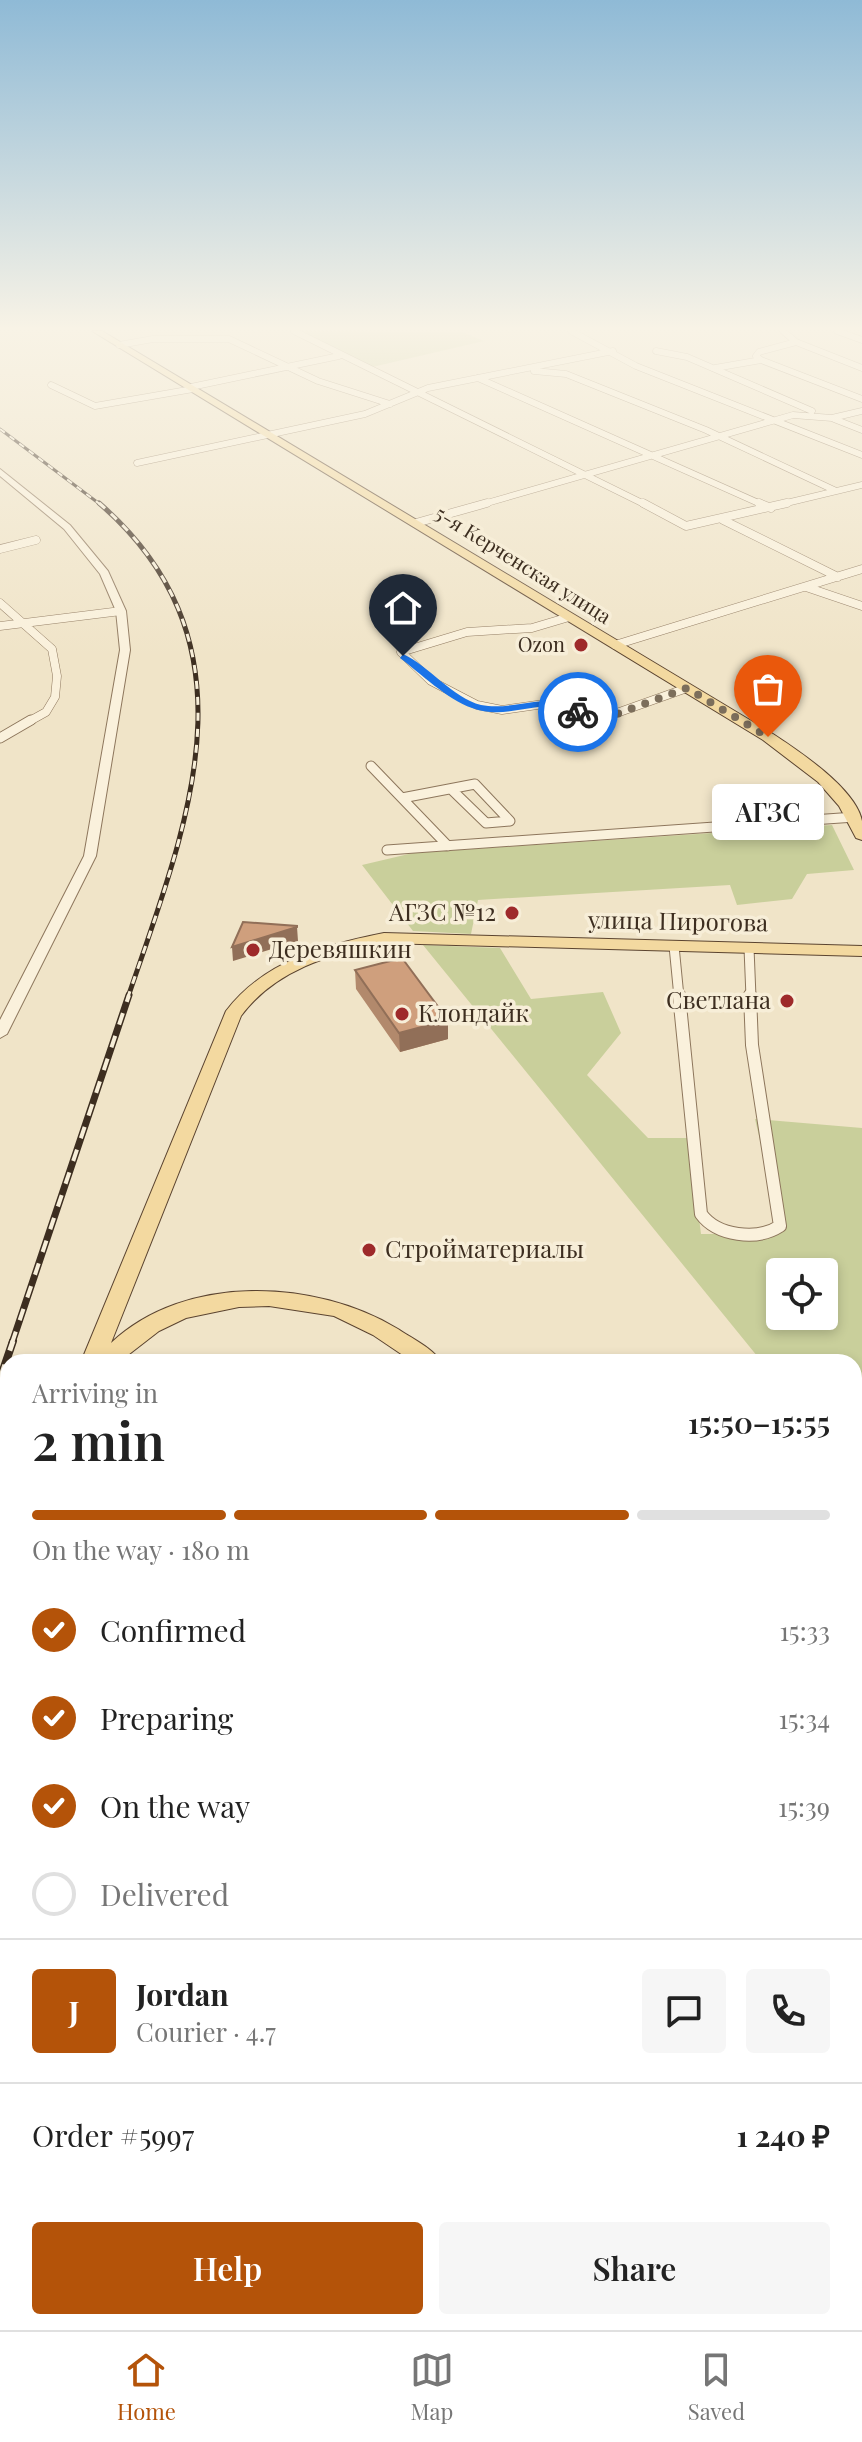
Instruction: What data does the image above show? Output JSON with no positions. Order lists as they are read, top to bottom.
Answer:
{
  "streets": {
    "main road": ["5-я Керченская улица", "улица Пирогова"]
  },
  "places": [
    "Ozon",
    "АГЗС",
    "АГЗС №12",
    "Деревяшкин",
    "Светлана",
    "Клондайк",
    "Стройматериалы"
  ],
  "page": {
    "bubble": "АГЗС",
    "heading": ["2 min", "Arriving in", "15:50–15:55"],
    "panel": [
      "Jordan",
      "Courier · 4.7",
      "Order #5997",
      "1 240 ₽"
    ],
    "bar": "On the way · 180 m",
    "list": [
      ["Confirmed", "15:33"],
      ["Preparing", "15:34"],
      ["On the way", "15:39"],
      "Delivered"
    ],
    "round": "J",
    "buttons": ["Help", "Share"],
    "tabs": ["Home", "Map", "Saved"]
  }
}
